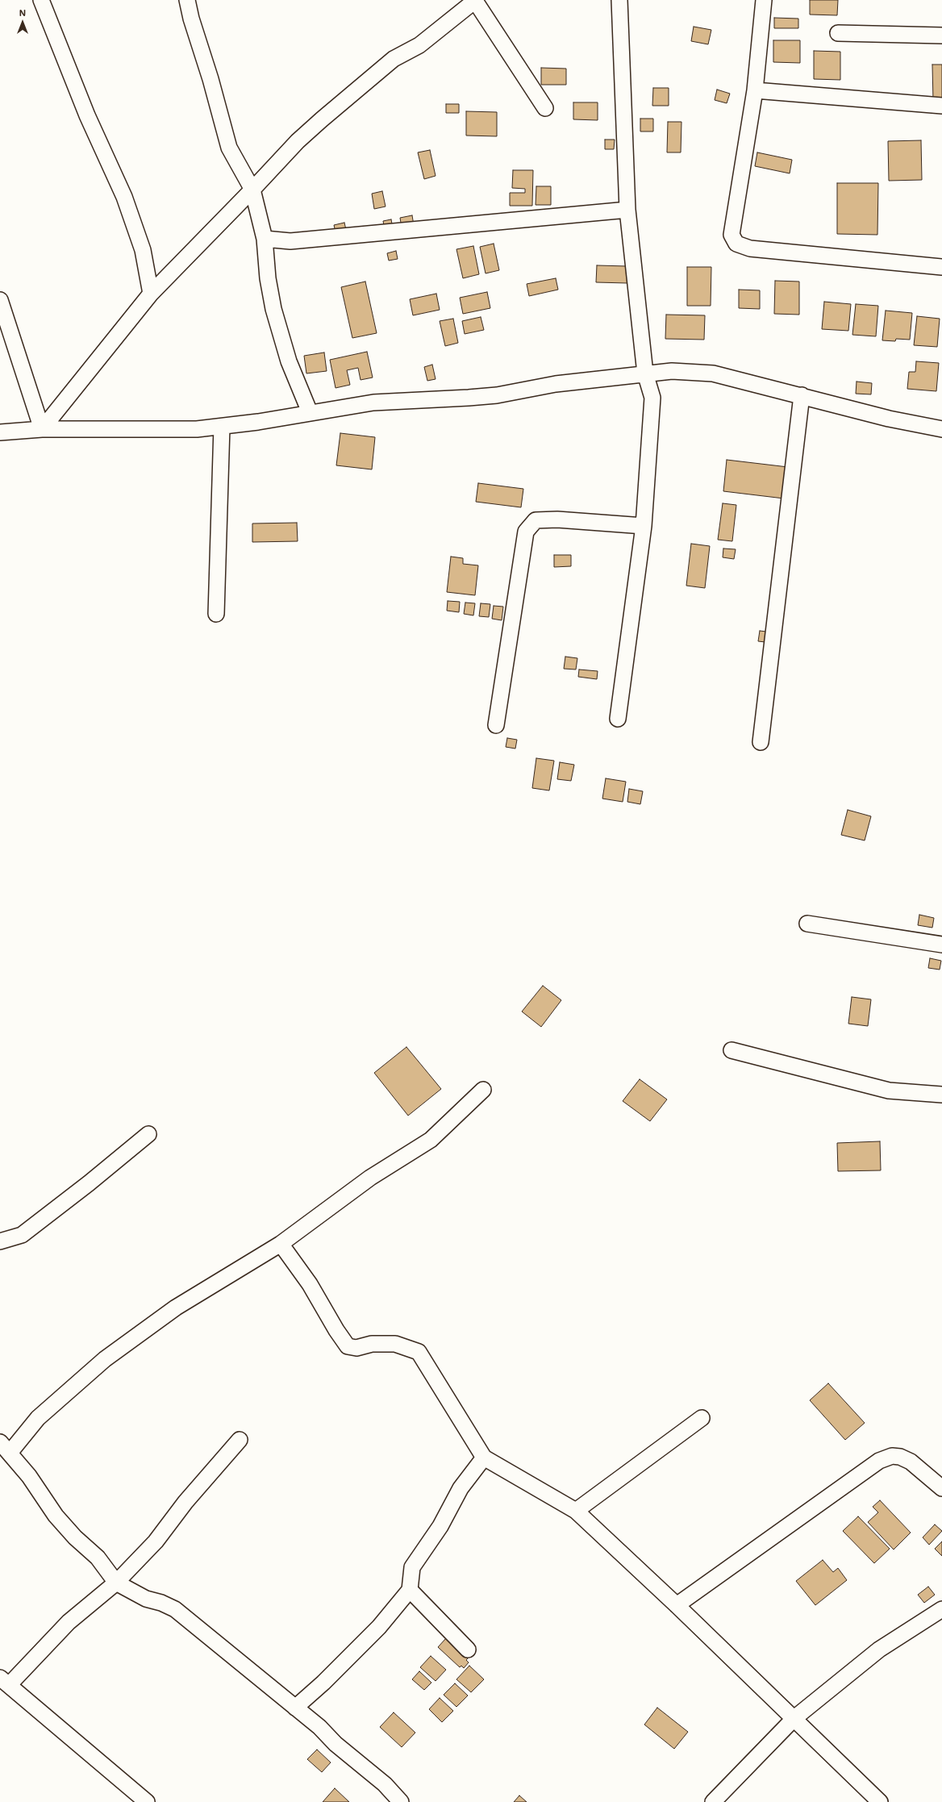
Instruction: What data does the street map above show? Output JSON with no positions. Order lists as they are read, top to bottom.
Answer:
{
  "north": "top"
}
